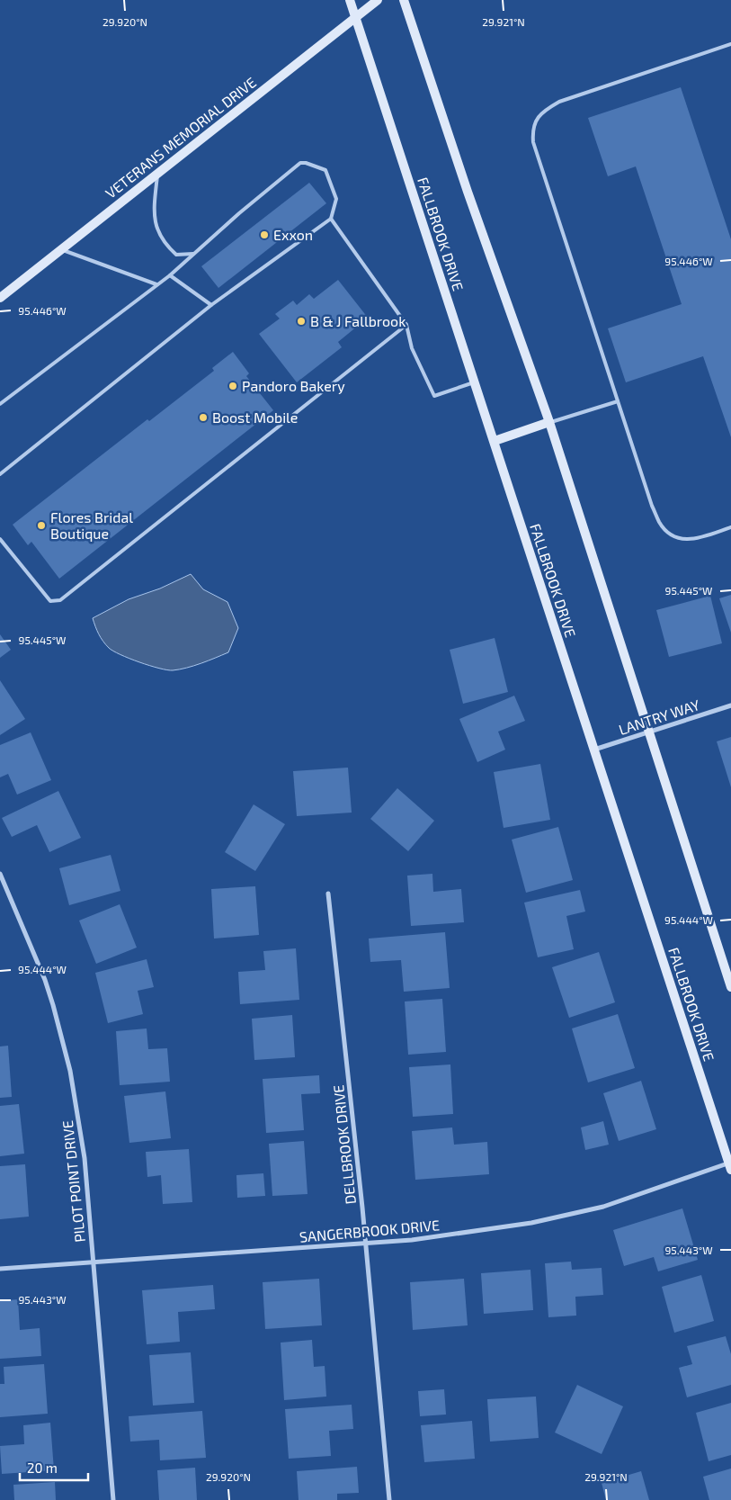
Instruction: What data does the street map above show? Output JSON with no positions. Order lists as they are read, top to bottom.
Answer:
{
  "streets": {
    "main road": ["VETERANS MEMORIAL DRIVE", "FALLBROOK DRIVE"],
    "street": [
      "LANTRY WAY",
      "DELLBROOK DRIVE",
      "PILOT POINT DRIVE",
      "SANGERBROOK DRIVE"
    ]
  },
  "crossings": [
    ["VETERANS MEMORIAL DRIVE", "FALLBROOK DRIVE"],
    ["FALLBROOK DRIVE", "LANTRY WAY"],
    ["FALLBROOK DRIVE", "SANGERBROOK DRIVE"],
    ["DELLBROOK DRIVE", "SANGERBROOK DRIVE"],
    ["PILOT POINT DRIVE", "SANGERBROOK DRIVE"]
  ],
  "places": [
    "Exxon",
    "B & J Fallbrook",
    "Pandoro Bakery",
    "Boost Mobile",
    "Flores Bridal Boutique"
  ],
  "scale_bar": "20 m",
  "coordinates": [
    "29.920°N",
    "29.921°N",
    "95.446°W",
    "95.445°W",
    "95.444°W",
    "95.443°W"
  ]
}
